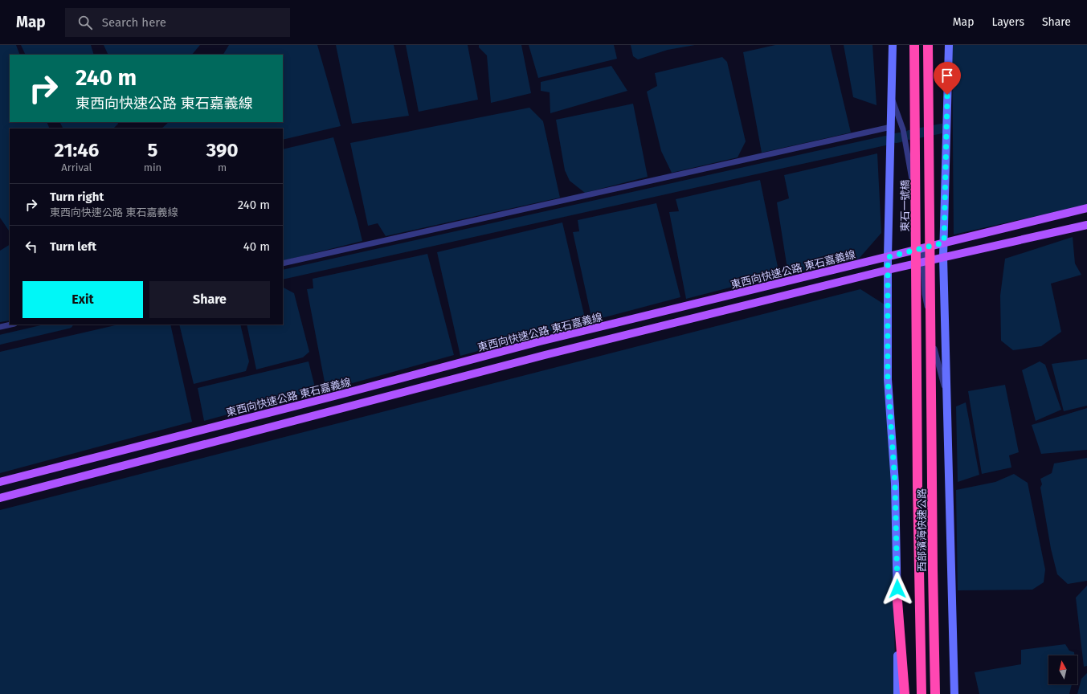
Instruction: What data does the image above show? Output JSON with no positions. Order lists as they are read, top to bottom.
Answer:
{
  "streets": {
    "highway": ["東石一號橋", "西部濱海快速公路"],
    "main road": ["東西向快速公路 東石嘉義線"]
  },
  "crossings": [
    ["東石一號橋", "西部濱海快速公路"]
  ],
  "north": "top",
  "page": {
    "header": "Map",
    "search": "Search here",
    "nav": ["Map", "Layers", "Share"],
    "turn": ["240 m", "東西向快速公路 東石嘉義線"],
    "eta": [
      "21:46",
      "Arrival",
      "5",
      "min",
      "390",
      "m"
    ],
    "list": [
      {
        "name": "Turn right",
        "note": "東西向快速公路 東石嘉義線",
        "value": "240 m"
      },
      {
        "name": "Turn left",
        "value": "40 m"
      }
    ],
    "buttons": ["Exit", "Share"]
  }
}
